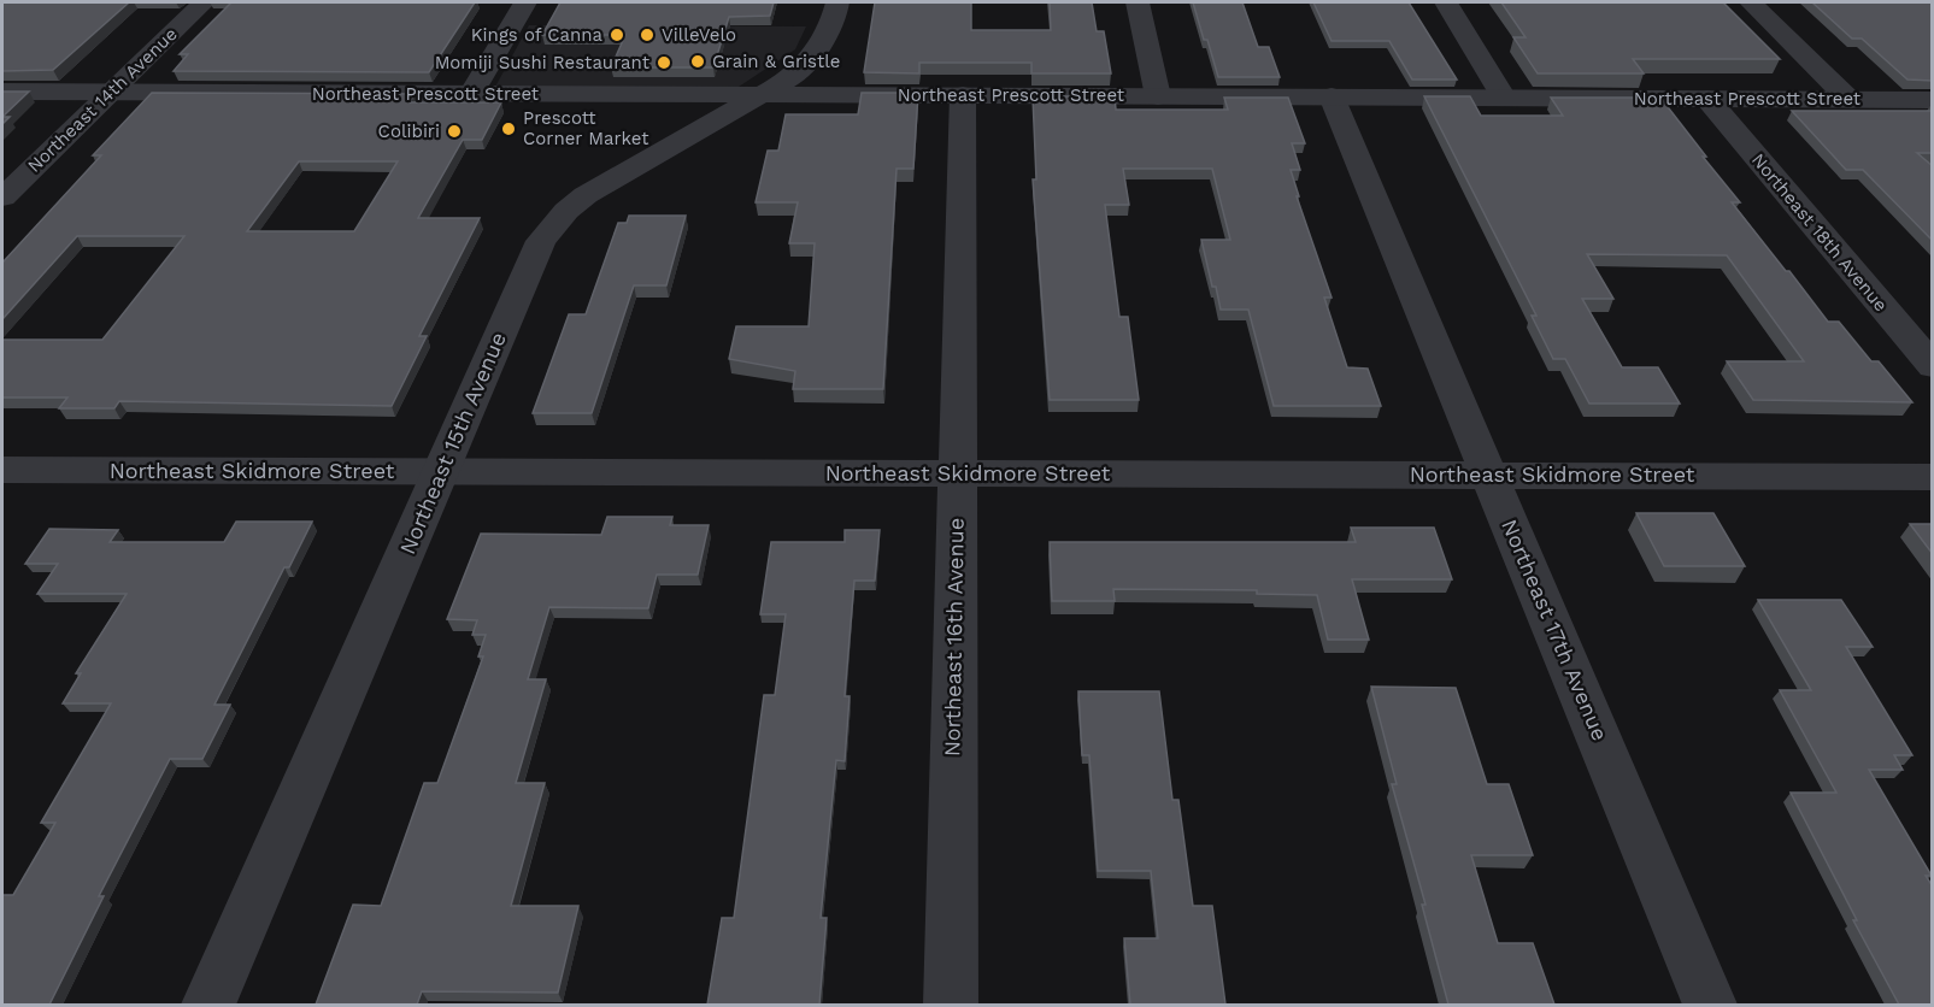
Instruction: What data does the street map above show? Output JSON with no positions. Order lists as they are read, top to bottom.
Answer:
{
  "streets": {
    "street": [
      "Northeast Prescott Street",
      "Northeast 14th Avenue",
      "Northeast 18th Avenue",
      "Northeast 15th Avenue",
      "Northeast Skidmore Street",
      "Northeast 17th Avenue",
      "Northeast 16th Avenue"
    ]
  },
  "crossings": [
    ["Northeast Prescott Street", "Northeast 14th Avenue"],
    ["Northeast Prescott Street", "Northeast 18th Avenue"],
    ["Northeast Prescott Street", "Northeast 15th Avenue"],
    ["Northeast Prescott Street", "Northeast 17th Avenue"],
    ["Northeast Prescott Street", "Northeast 16th Avenue"],
    ["Northeast 15th Avenue", "Northeast Skidmore Street"],
    ["Northeast Skidmore Street", "Northeast 17th Avenue"],
    ["Northeast Skidmore Street", "Northeast 16th Avenue"]
  ],
  "places": [
    "Kings of Canna",
    "VilleVelo",
    "Grain & Gristle",
    "Momiji Sushi Restaurant",
    "Prescott Corner Market",
    "Colibiri"
  ]
}
